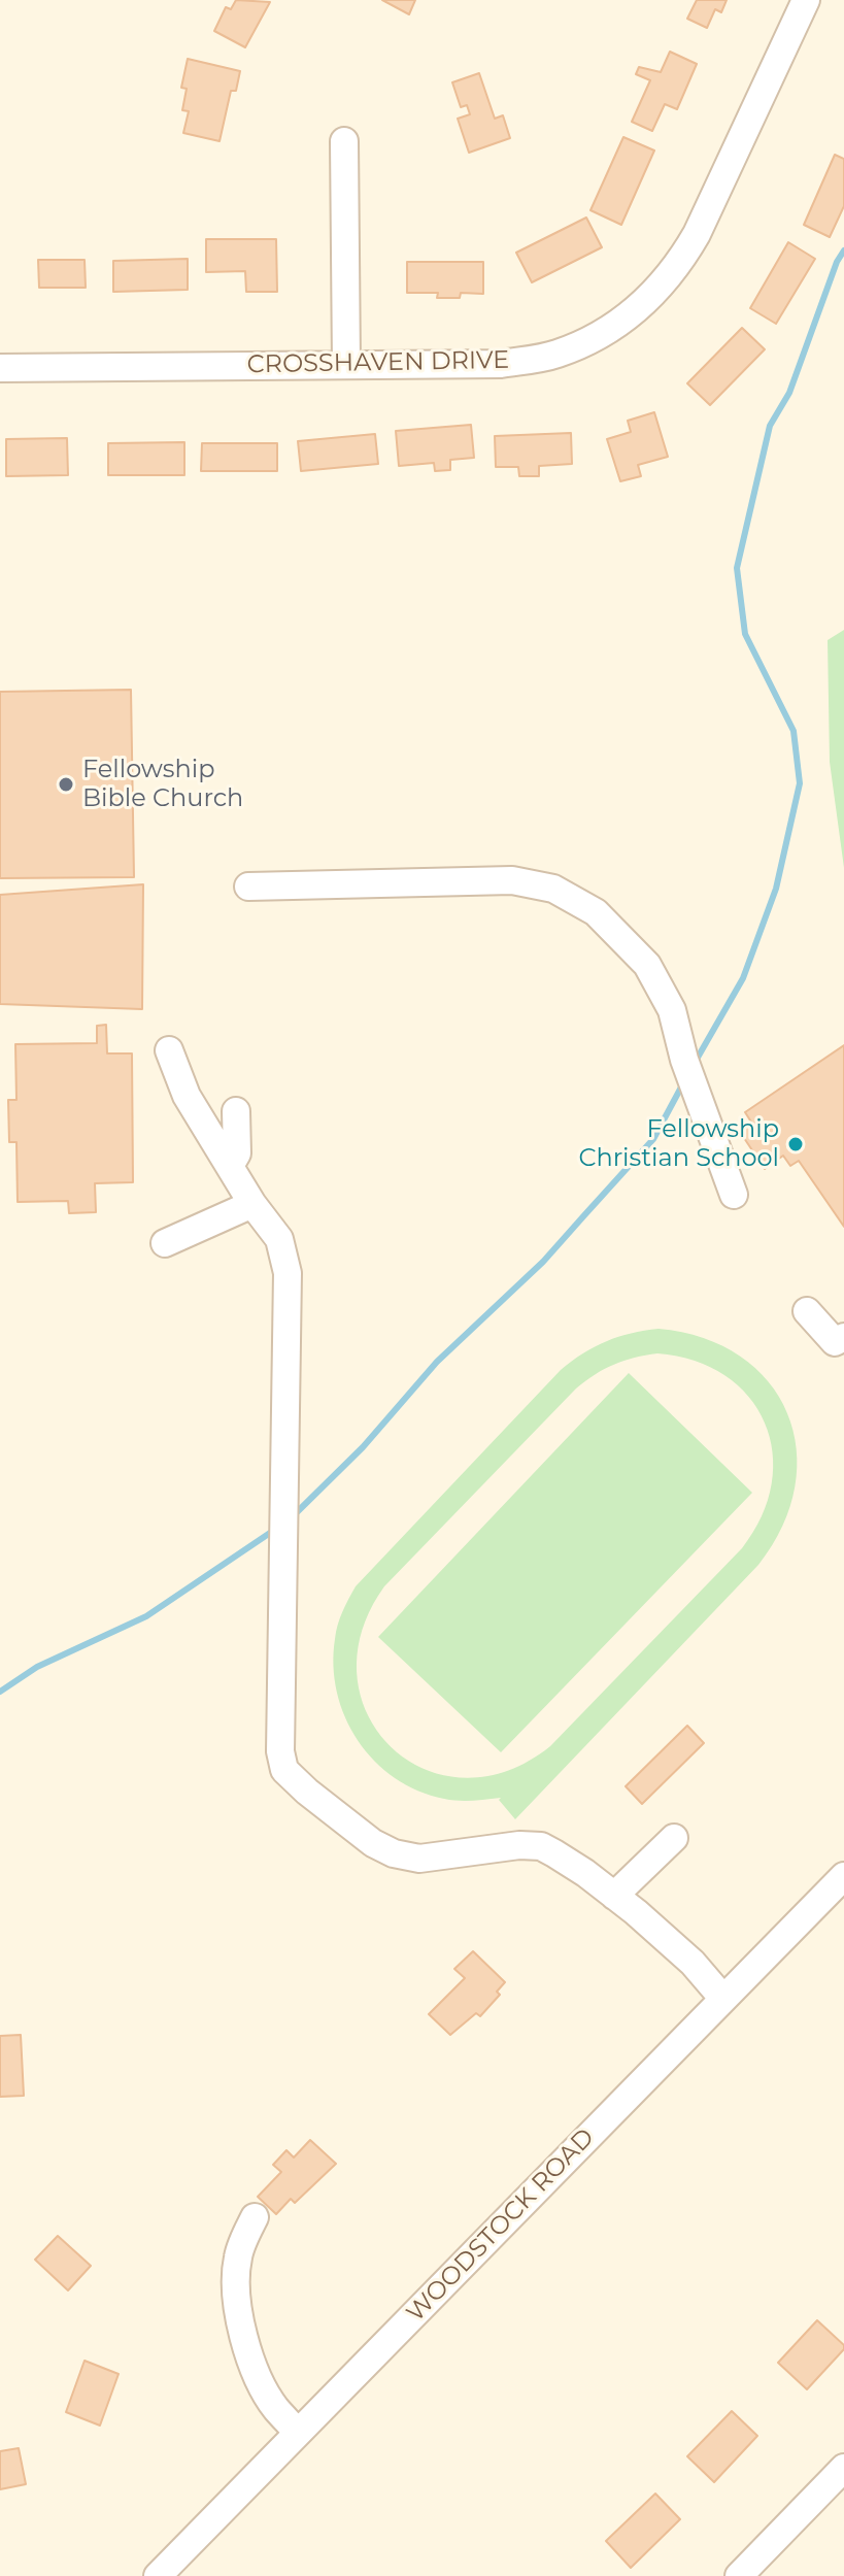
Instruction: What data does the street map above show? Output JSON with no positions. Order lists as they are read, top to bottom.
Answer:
{
  "streets": {
    "street": ["CROSSHAVEN DRIVE", "WOODSTOCK ROAD"]
  },
  "places": ["Fellowship Bible Church", "Fellowship Christian School"]
}
